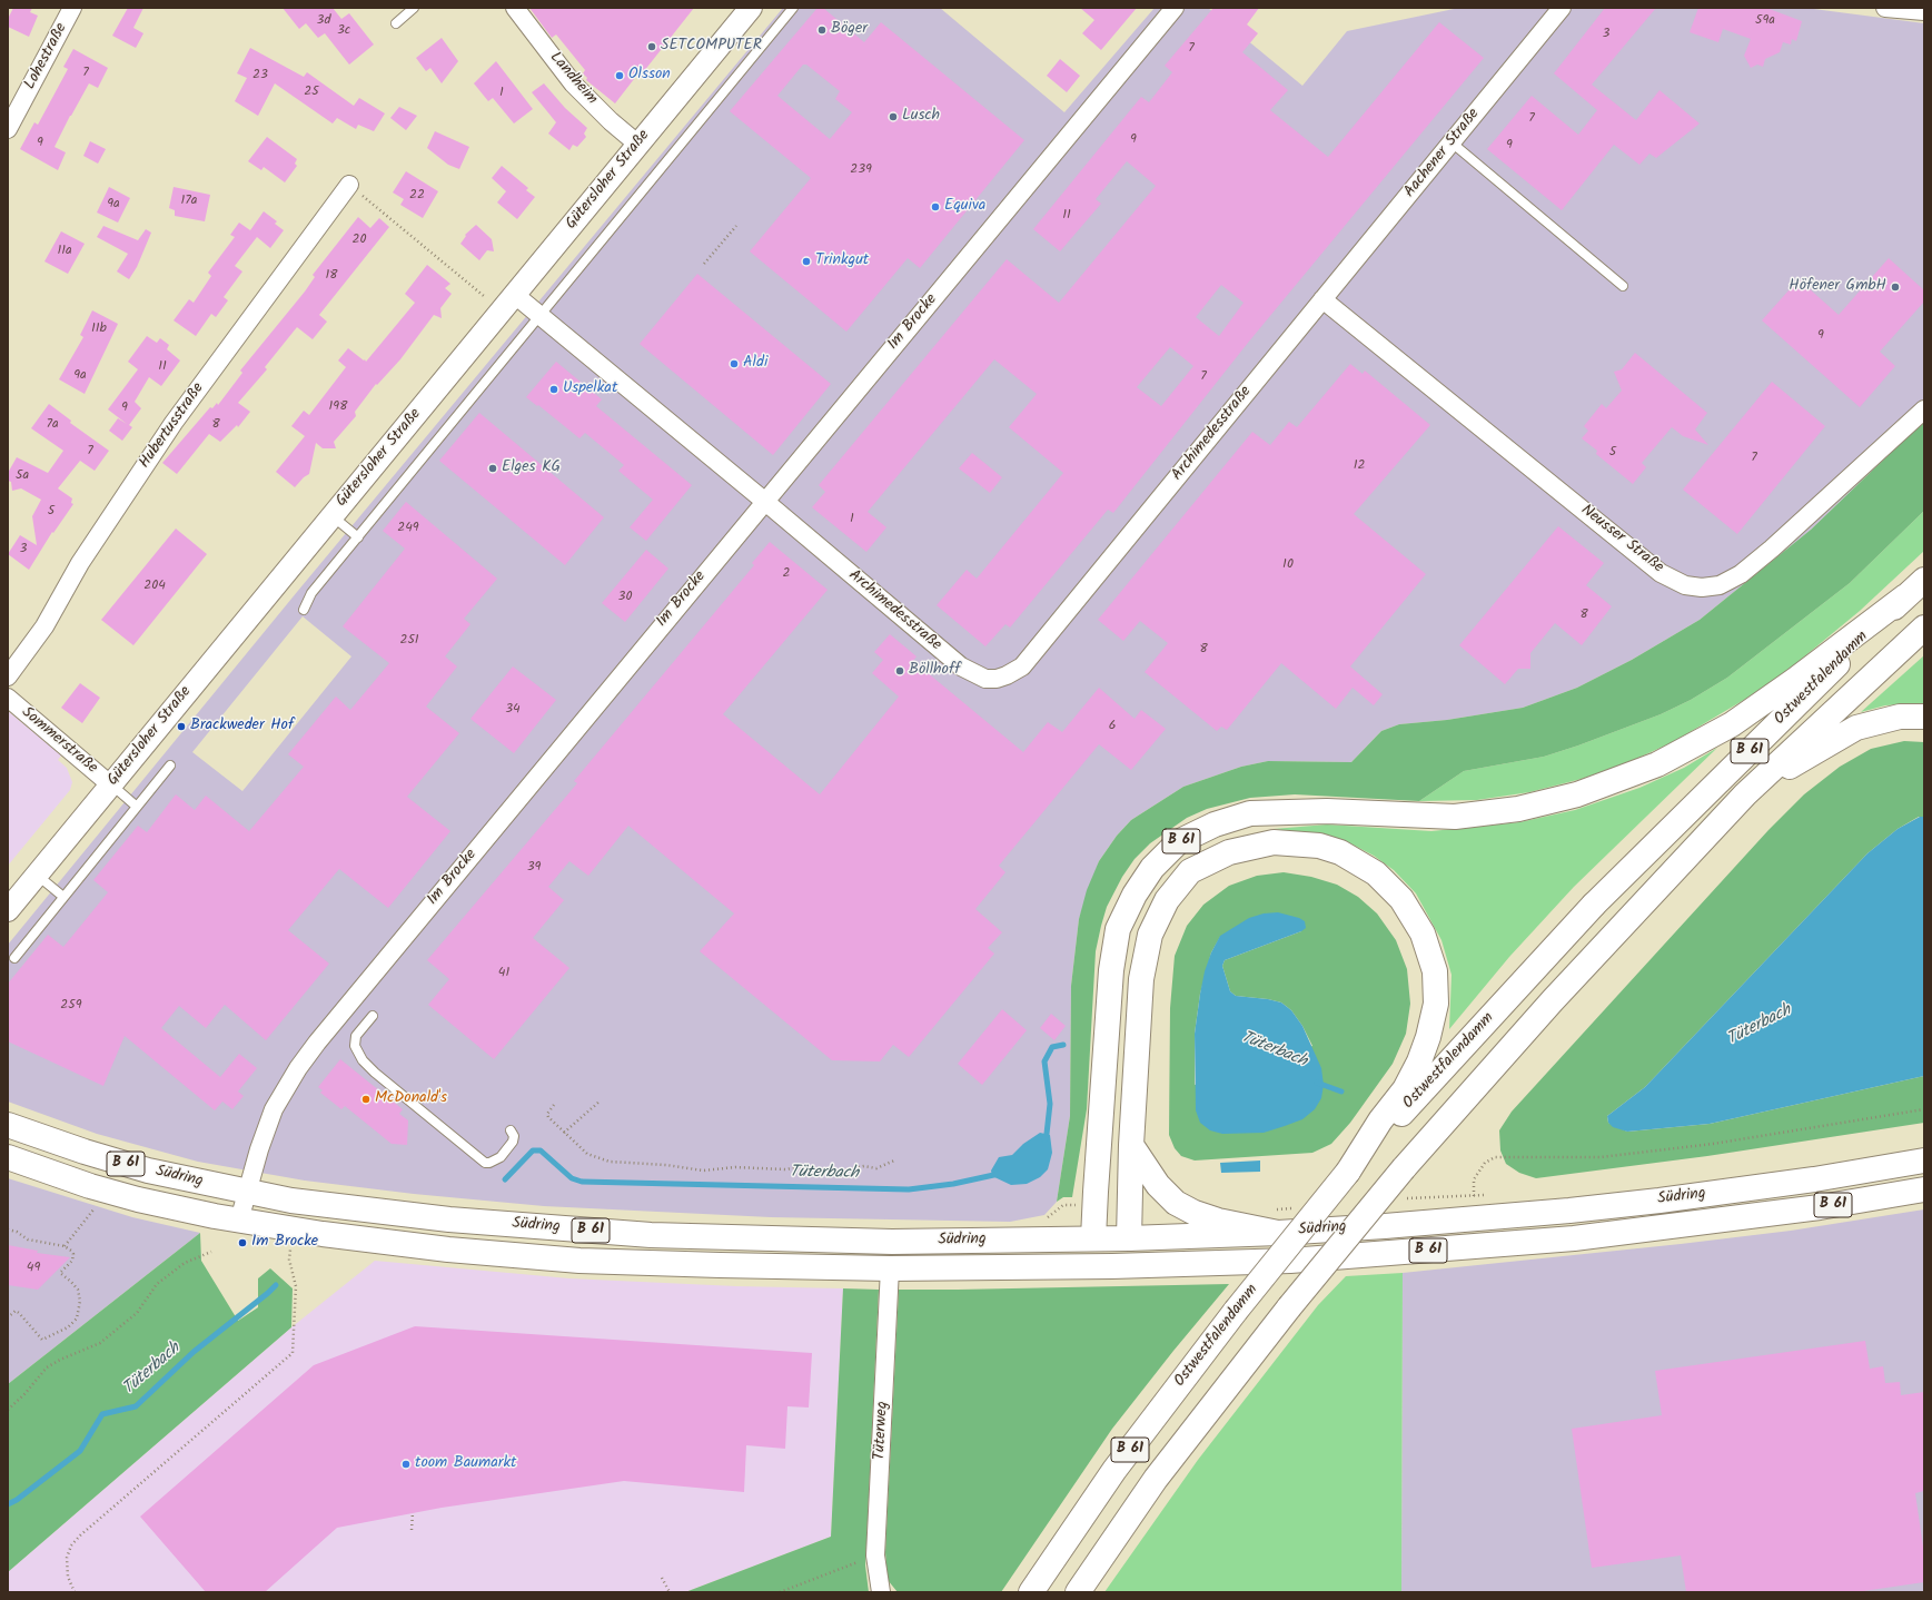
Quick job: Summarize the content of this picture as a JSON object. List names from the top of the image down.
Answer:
{
  "streets": {
    "main road": ["Ostwestfalendamm", "B 61", "Südring"],
    "street": [
      "Lohestraße",
      "Landheim",
      "Aachener Straße",
      "Gütersloher Straße",
      "Im Brocke",
      "Hubertusstraße",
      "Archimedesstraße",
      "Neusser Straße",
      "Sommerstraße",
      "Tüterweg"
    ]
  },
  "crossings": [
    ["Landheim", "Gütersloher Straße"],
    ["Aachener Straße", "Archimedesstraße"],
    ["Aachener Straße", "Neusser Straße"],
    ["Gütersloher Straße", "Archimedesstraße"],
    ["Gütersloher Straße", "Sommerstraße"],
    ["Im Brocke", "Archimedesstraße"],
    ["Im Brocke", "Südring"],
    ["Archimedesstraße", "Neusser Straße"],
    ["Ostwestfalendamm", "B 61"],
    ["B 61", "Südring"],
    ["Südring", "Tüterweg"]
  ],
  "water": ["Tüterbach"],
  "places": [
    "Böger",
    "SETCOMPUTER",
    "Olsson",
    "Lusch",
    "Equiva",
    "Trinkgut",
    "Höfener GmbH",
    "Aldi",
    "Uspelkat",
    "Elges KG",
    "Böllhoff",
    "Brackweder Hof",
    "McDonald's",
    "Im Brocke",
    "toom Baumarkt"
  ],
  "house_numbers": [
    "3d",
    "59a",
    "3c",
    "3",
    "7",
    "7",
    "23",
    "25",
    "1",
    "7",
    "9",
    "9",
    "9",
    "239",
    "22",
    "17a",
    "9a",
    "11",
    "20",
    "11a",
    "18",
    "11b",
    "9",
    "11",
    "9a",
    "7",
    "198",
    "9",
    "7a",
    "8",
    "7",
    "5",
    "7",
    "12",
    "5a",
    "5",
    "1",
    "249",
    "3",
    "10",
    "2",
    "204",
    "30",
    "8",
    "251",
    "8",
    "34",
    "6",
    "39",
    "41",
    "259",
    "49"
  ]
}
